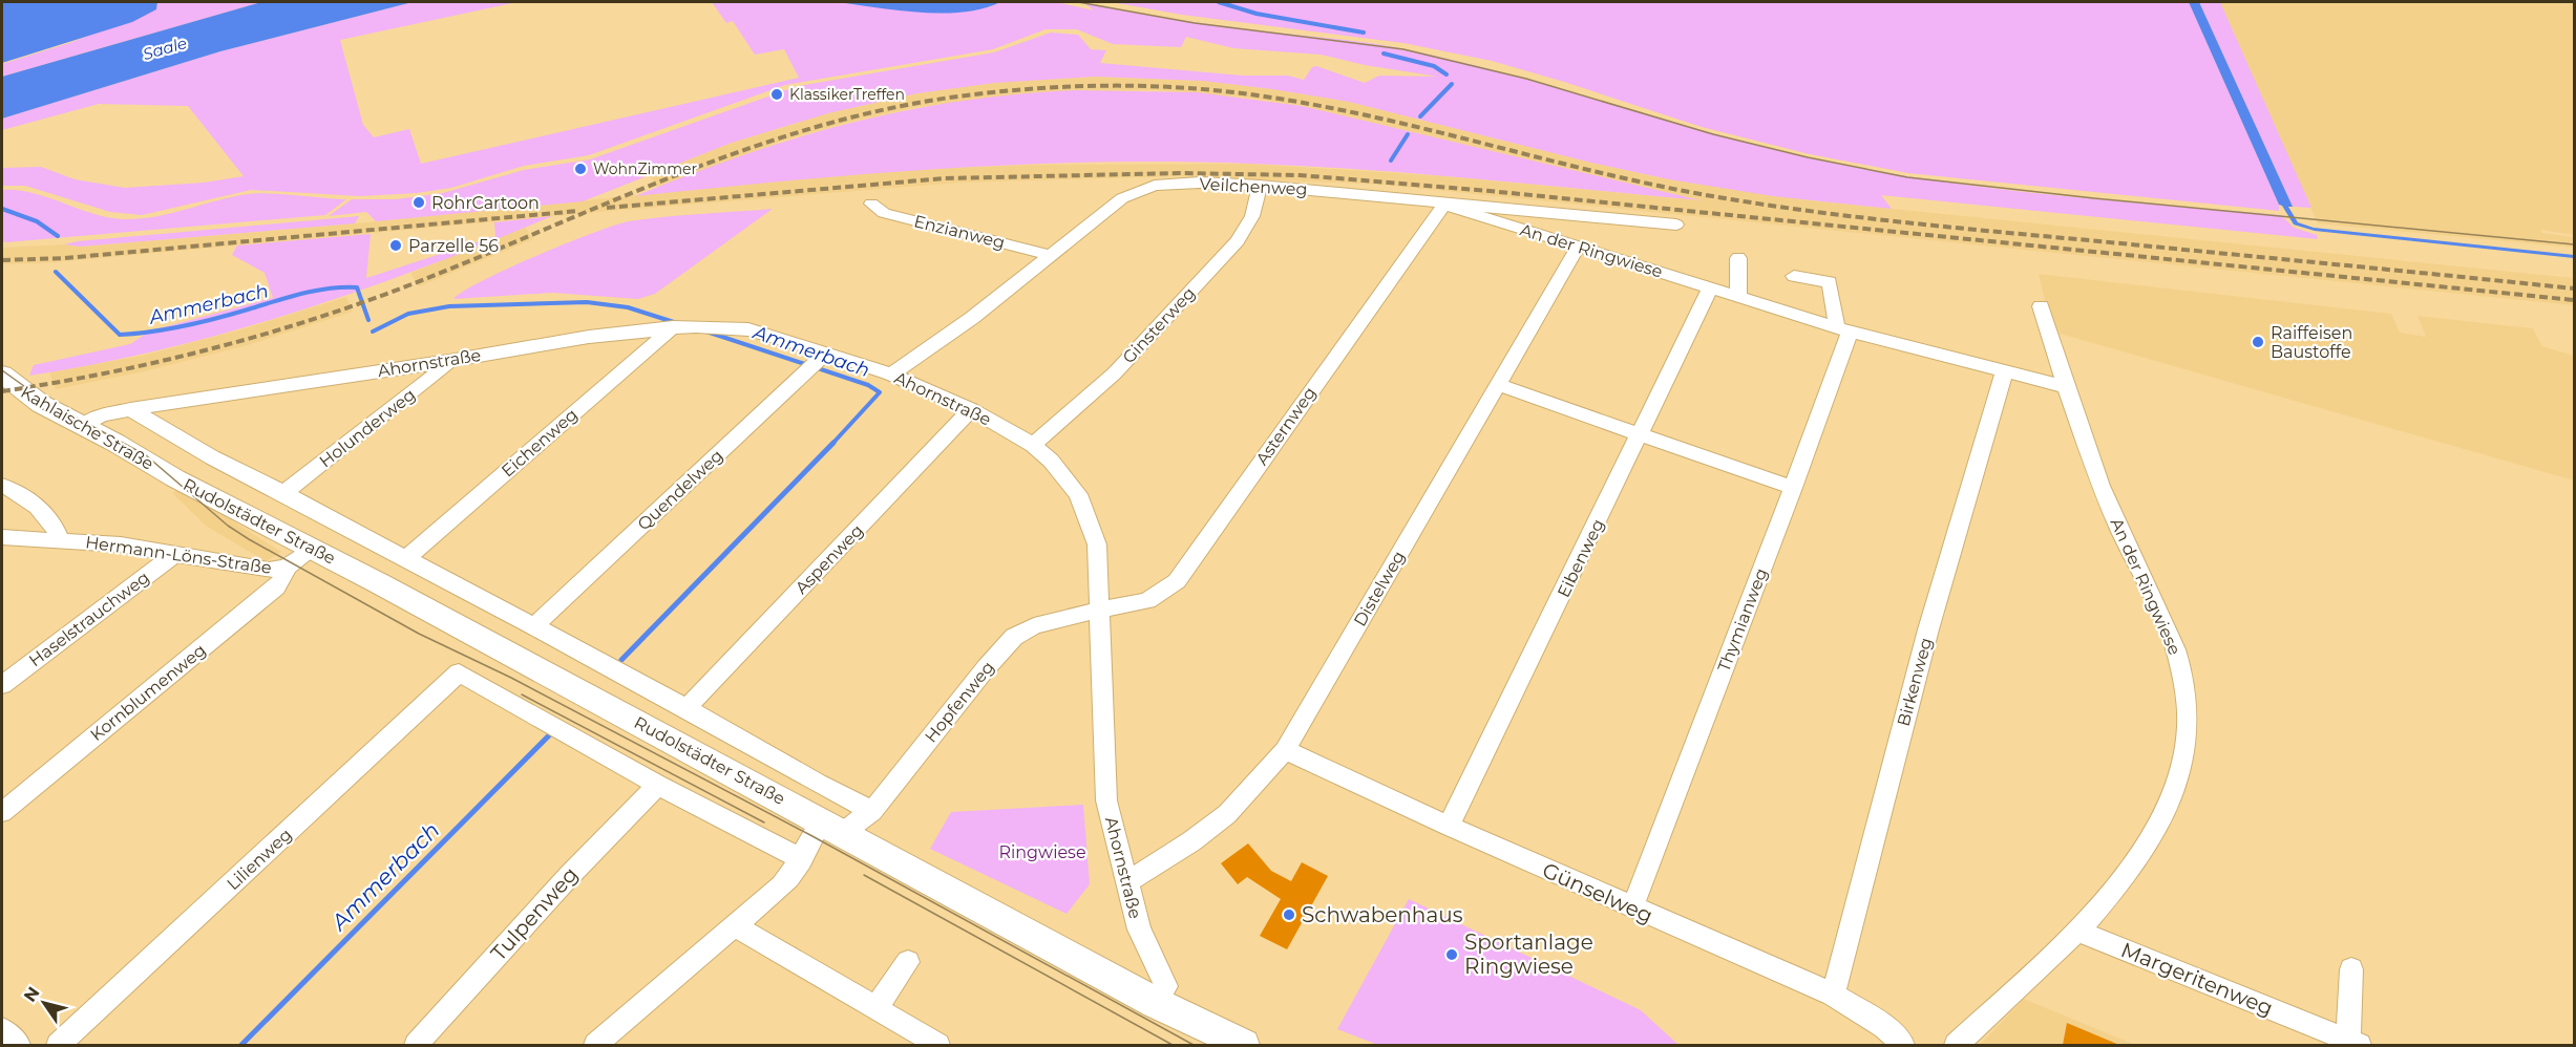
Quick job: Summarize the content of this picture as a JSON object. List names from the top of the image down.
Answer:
{
  "streets": {
    "main road": ["Kahlaische Straße", "Rudolstädter Straße"],
    "street": [
      "Veilchenweg",
      "Enzianweg",
      "An der Ringwiese",
      "Ginsterweg",
      "Ahornstraße",
      "Asternweg",
      "Holunderweg",
      "Eichenweg",
      "Quendelweg",
      "Hermann-Löns-Straße",
      "Eibenweg",
      "Aspenweg",
      "Distelweg",
      "Haselstrauchweg",
      "Thymianweg",
      "Birkenweg",
      "Kornblumenweg",
      "Hopfenweg",
      "Lilienweg",
      "Günselweg",
      "Tulpenweg",
      "Margeritenweg"
    ]
  },
  "crossings": [
    ["Veilchenweg", "Enzianweg"],
    ["Veilchenweg", "An der Ringwiese"],
    ["Veilchenweg", "Ginsterweg"],
    ["Veilchenweg", "Ahornstraße"],
    ["Veilchenweg", "Asternweg"],
    ["An der Ringwiese", "Asternweg"],
    ["An der Ringwiese", "Eibenweg"],
    ["An der Ringwiese", "Distelweg"],
    ["An der Ringwiese", "Thymianweg"],
    ["An der Ringwiese", "Birkenweg"],
    ["An der Ringwiese", "Margeritenweg"],
    ["Ginsterweg", "Ahornstraße"],
    ["Ahornstraße", "Asternweg"],
    ["Ahornstraße", "Kahlaische Straße"],
    ["Ahornstraße", "Holunderweg"],
    ["Ahornstraße", "Eichenweg"],
    ["Ahornstraße", "Quendelweg"],
    ["Ahornstraße", "Rudolstädter Straße"],
    ["Ahornstraße", "Aspenweg"],
    ["Ahornstraße", "Distelweg"],
    ["Ahornstraße", "Hopfenweg"],
    ["Asternweg", "Hopfenweg"],
    ["Kahlaische Straße", "Rudolstädter Straße"],
    ["Holunderweg", "Rudolstädter Straße"],
    ["Eichenweg", "Rudolstädter Straße"],
    ["Quendelweg", "Rudolstädter Straße"],
    ["Rudolstädter Straße", "Hermann-Löns-Straße"],
    ["Rudolstädter Straße", "Aspenweg"],
    ["Rudolstädter Straße", "Hopfenweg"],
    ["Hermann-Löns-Straße", "Haselstrauchweg"],
    ["Hermann-Löns-Straße", "Kornblumenweg"],
    ["Eibenweg", "Günselweg"],
    ["Distelweg", "Günselweg"],
    ["Thymianweg", "Günselweg"],
    ["Birkenweg", "Günselweg"],
    ["Lilienweg", "Tulpenweg"]
  ],
  "water": ["Saale", "Ammerbach"],
  "parks": ["Ringwiese"],
  "places": [
    "KlassikerTreffen",
    "WohnZimmer",
    "RohrCartoon",
    "Parzelle 56",
    "Raiffeisen Baustoffe",
    "Schwabenhaus",
    "Sportanlage Ringwiese"
  ],
  "north": "top left"
}
